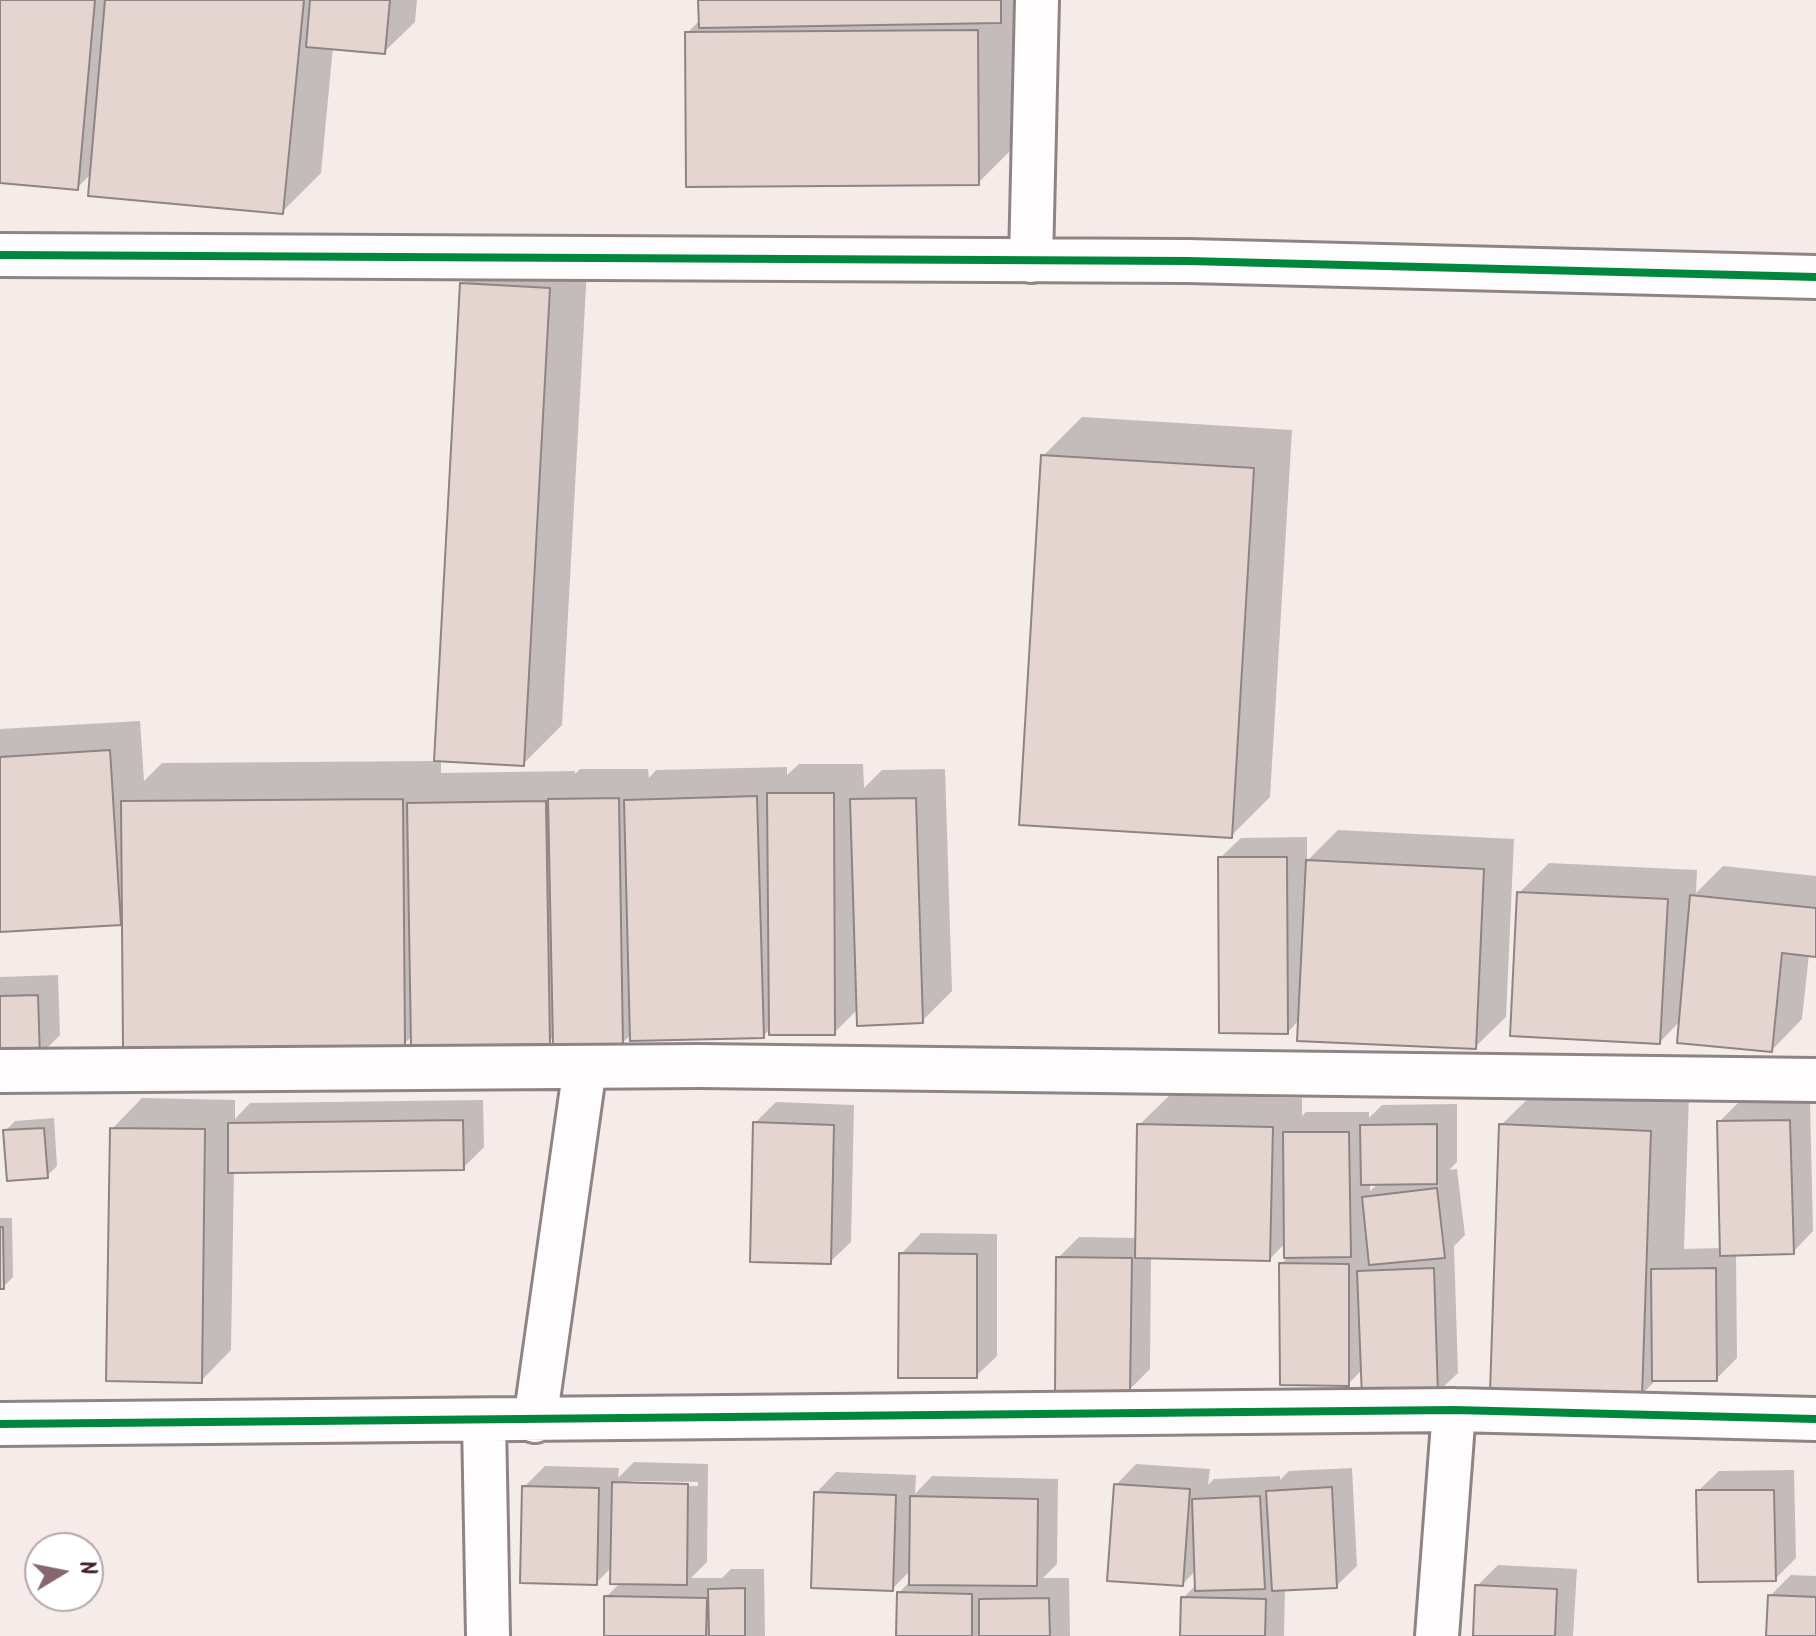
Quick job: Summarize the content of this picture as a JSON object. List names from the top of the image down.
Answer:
{
  "north": "right"
}
